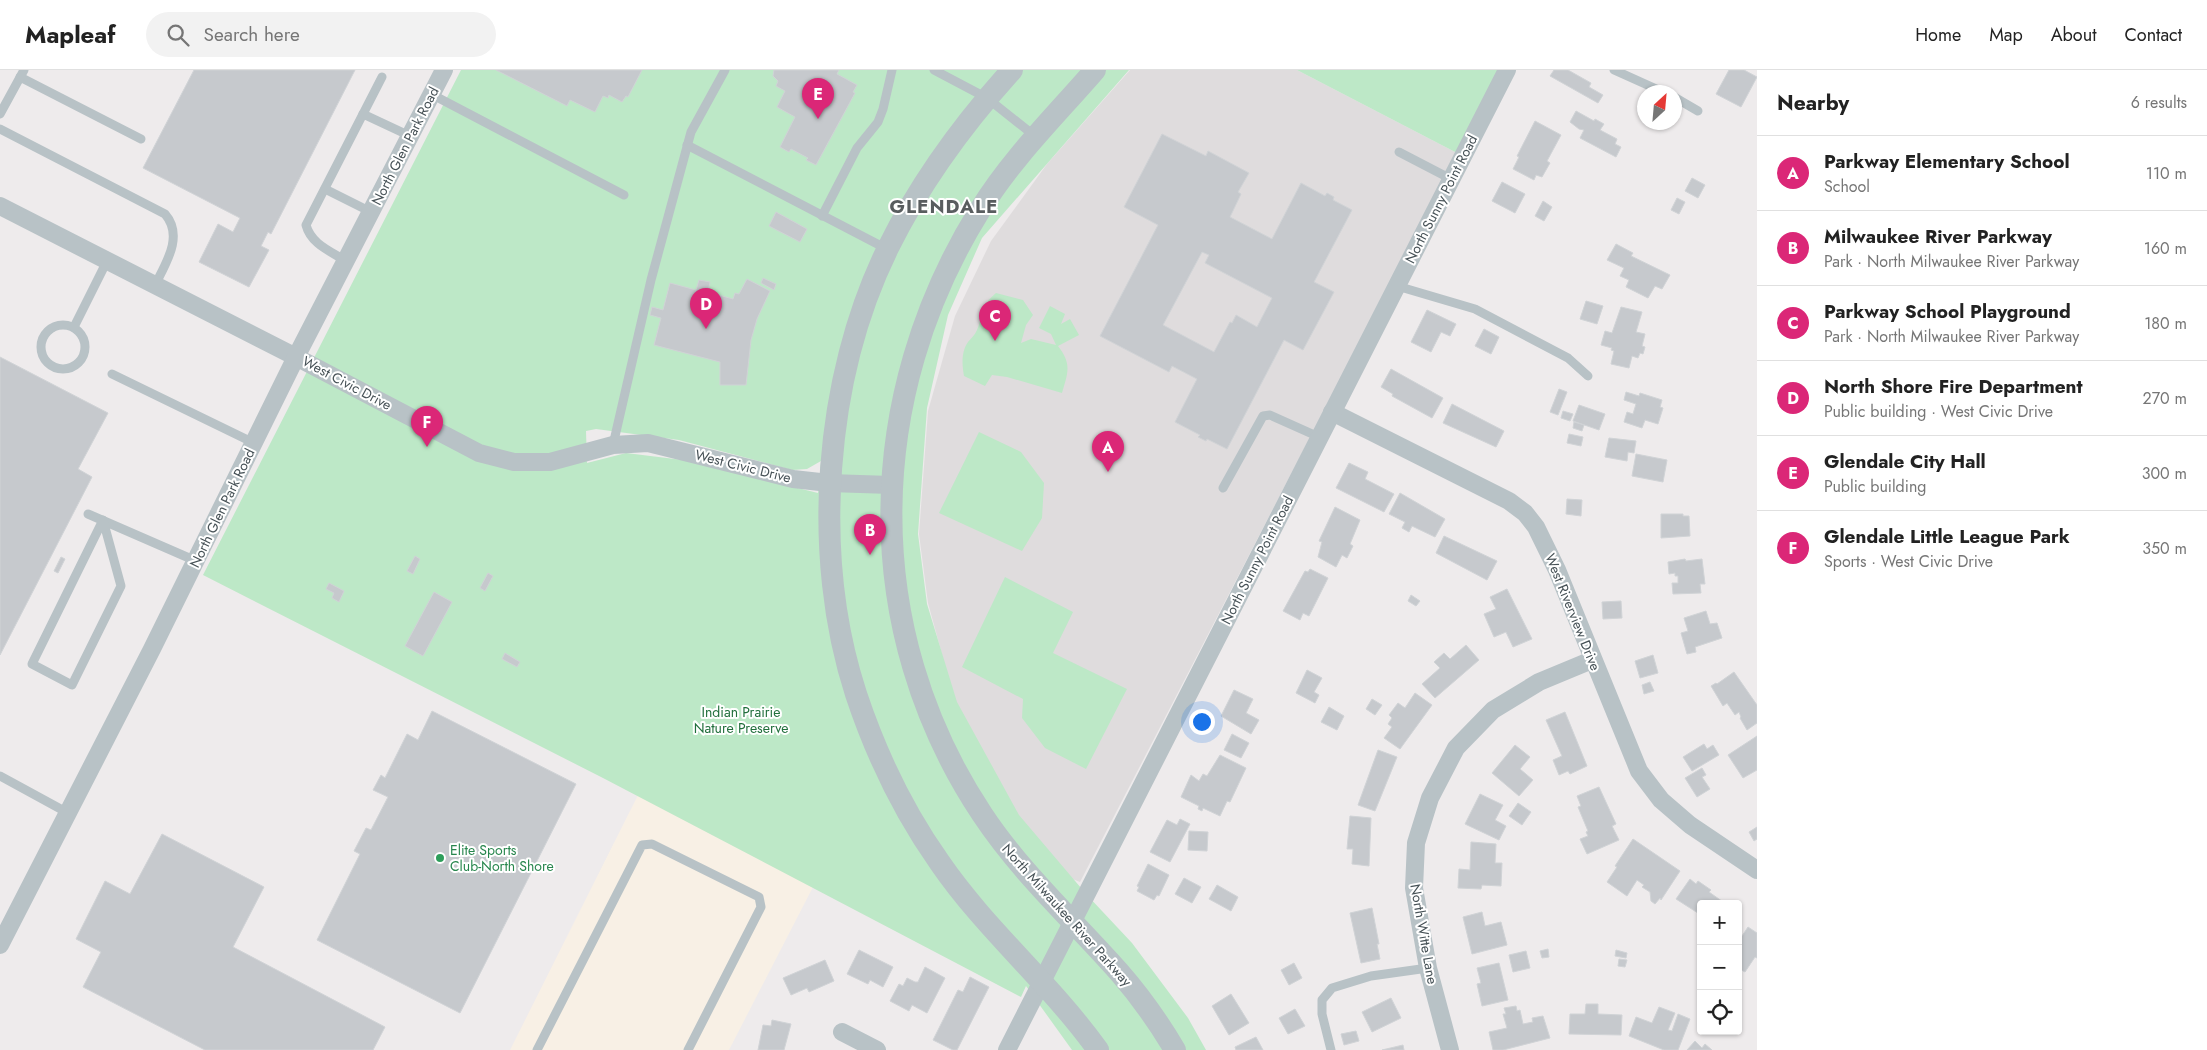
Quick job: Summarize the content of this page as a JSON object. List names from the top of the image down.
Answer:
{
  "streets": {
    "street": [
      "North Glen Park Road",
      "North Sunny Point Road",
      "West Civic Drive",
      "West Riverview Drive",
      "North Milwaukee River Parkway",
      "North Witte Lane"
    ]
  },
  "crossings": [
    ["North Glen Park Road", "West Civic Drive"],
    ["North Sunny Point Road", "West Riverview Drive"],
    ["North Sunny Point Road", "North Milwaukee River Parkway"],
    ["West Civic Drive", "North Milwaukee River Parkway"],
    ["West Riverview Drive", "North Witte Lane"]
  ],
  "districts": ["GLENDALE"],
  "parks": ["Indian Prairie Nature Preserve"],
  "places": ["Elite Sports Club-North Shore"],
  "north": "top right",
  "page": {
    "header": "Mapleaf",
    "search": "Search here",
    "nav": [
      "Home",
      "Map",
      "About",
      "Contact"
    ],
    "heading": ["Nearby", "6 results"],
    "pins": [
      "E",
      "D",
      "C",
      "F",
      "A",
      "B"
    ],
    "list": [
      {
        "mark": "A",
        "name": "Parkway Elementary School",
        "note": "School",
        "value": "110 m"
      },
      {
        "mark": "B",
        "name": "Milwaukee River Parkway",
        "note": "Park · North Milwaukee River Parkway",
        "value": "160 m"
      },
      {
        "mark": "C",
        "name": "Parkway School Playground",
        "note": "Park · North Milwaukee River Parkway",
        "value": "180 m"
      },
      {
        "mark": "D",
        "name": "North Shore Fire Department",
        "note": "Public building · West Civic Drive",
        "value": "270 m"
      },
      {
        "mark": "E",
        "name": "Glendale City Hall",
        "note": "Public building",
        "value": "300 m"
      },
      {
        "mark": "F",
        "name": "Glendale Little League Park",
        "note": "Sports · West Civic Drive",
        "value": "350 m"
      }
    ],
    "map_buttons": ["+", "−"]
  }
}
